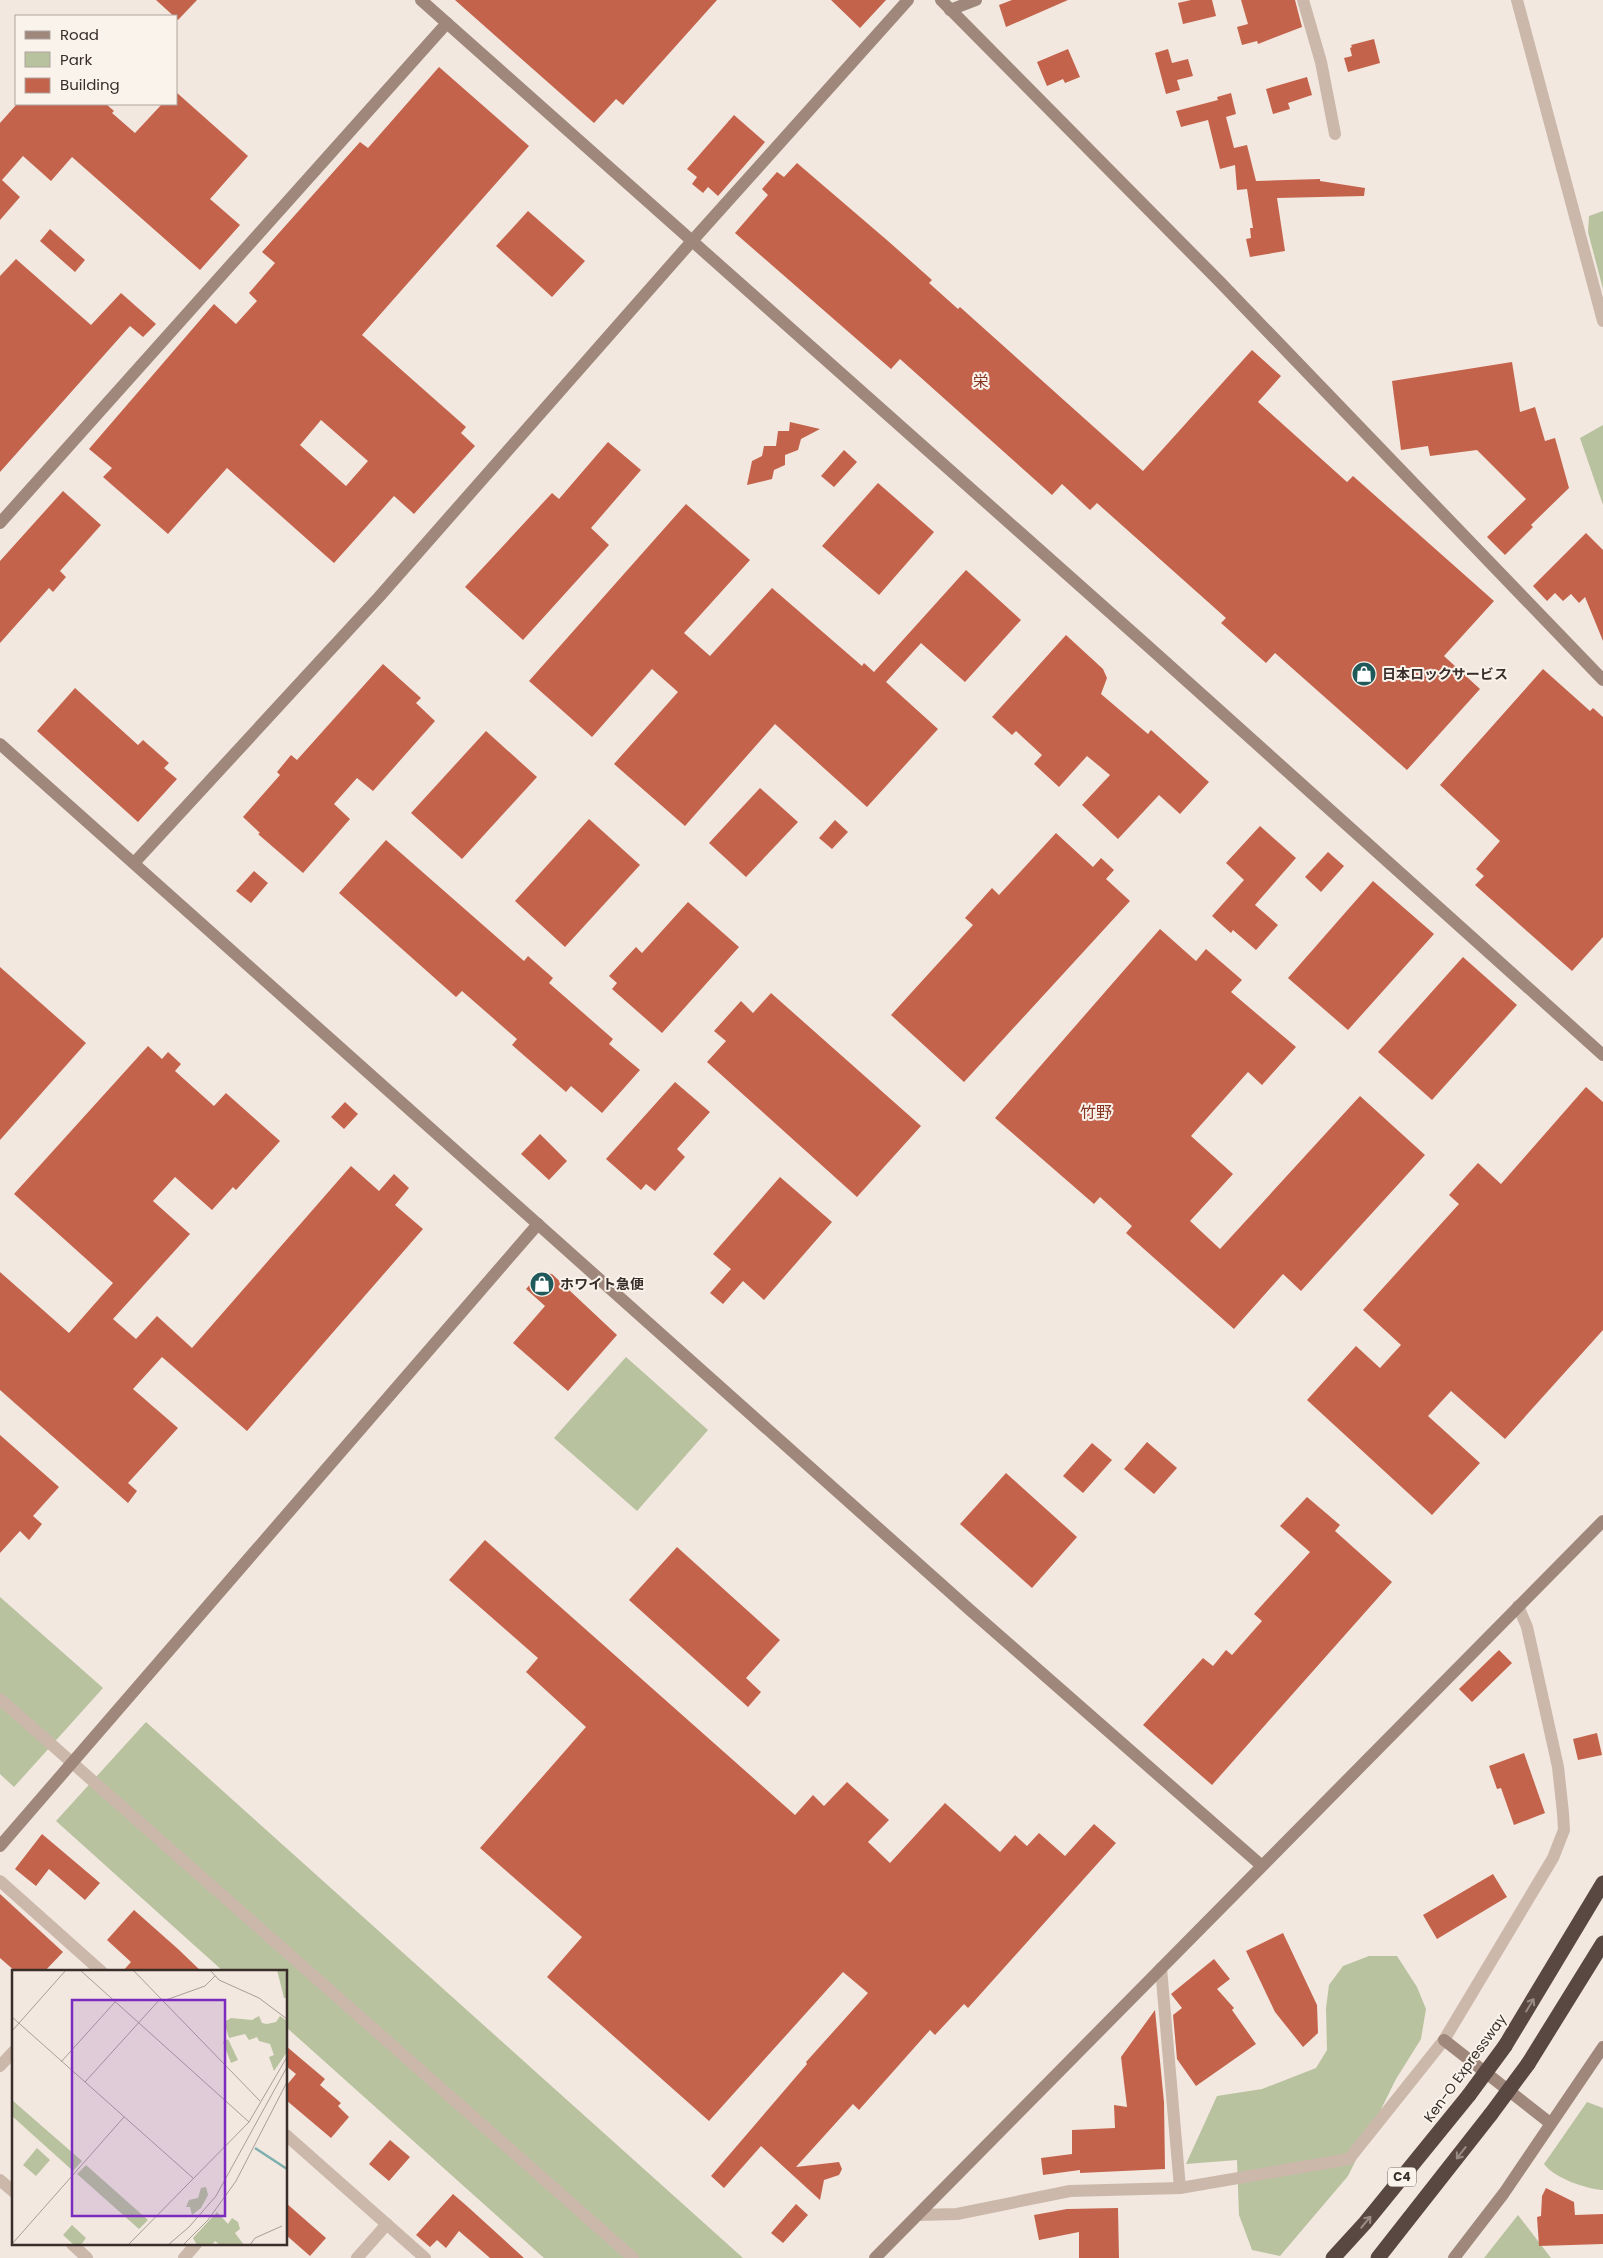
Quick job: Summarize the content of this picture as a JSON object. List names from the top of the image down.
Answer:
{
  "streets": {
    "highway": ["Ken-O Expressway", "C4"]
  },
  "districts": ["栄", "竹野"],
  "places": {
    "shop": ["日本ロックサービス", "ホワイト急便"]
  },
  "legend": ["Road", "Park", "Building"]
}
